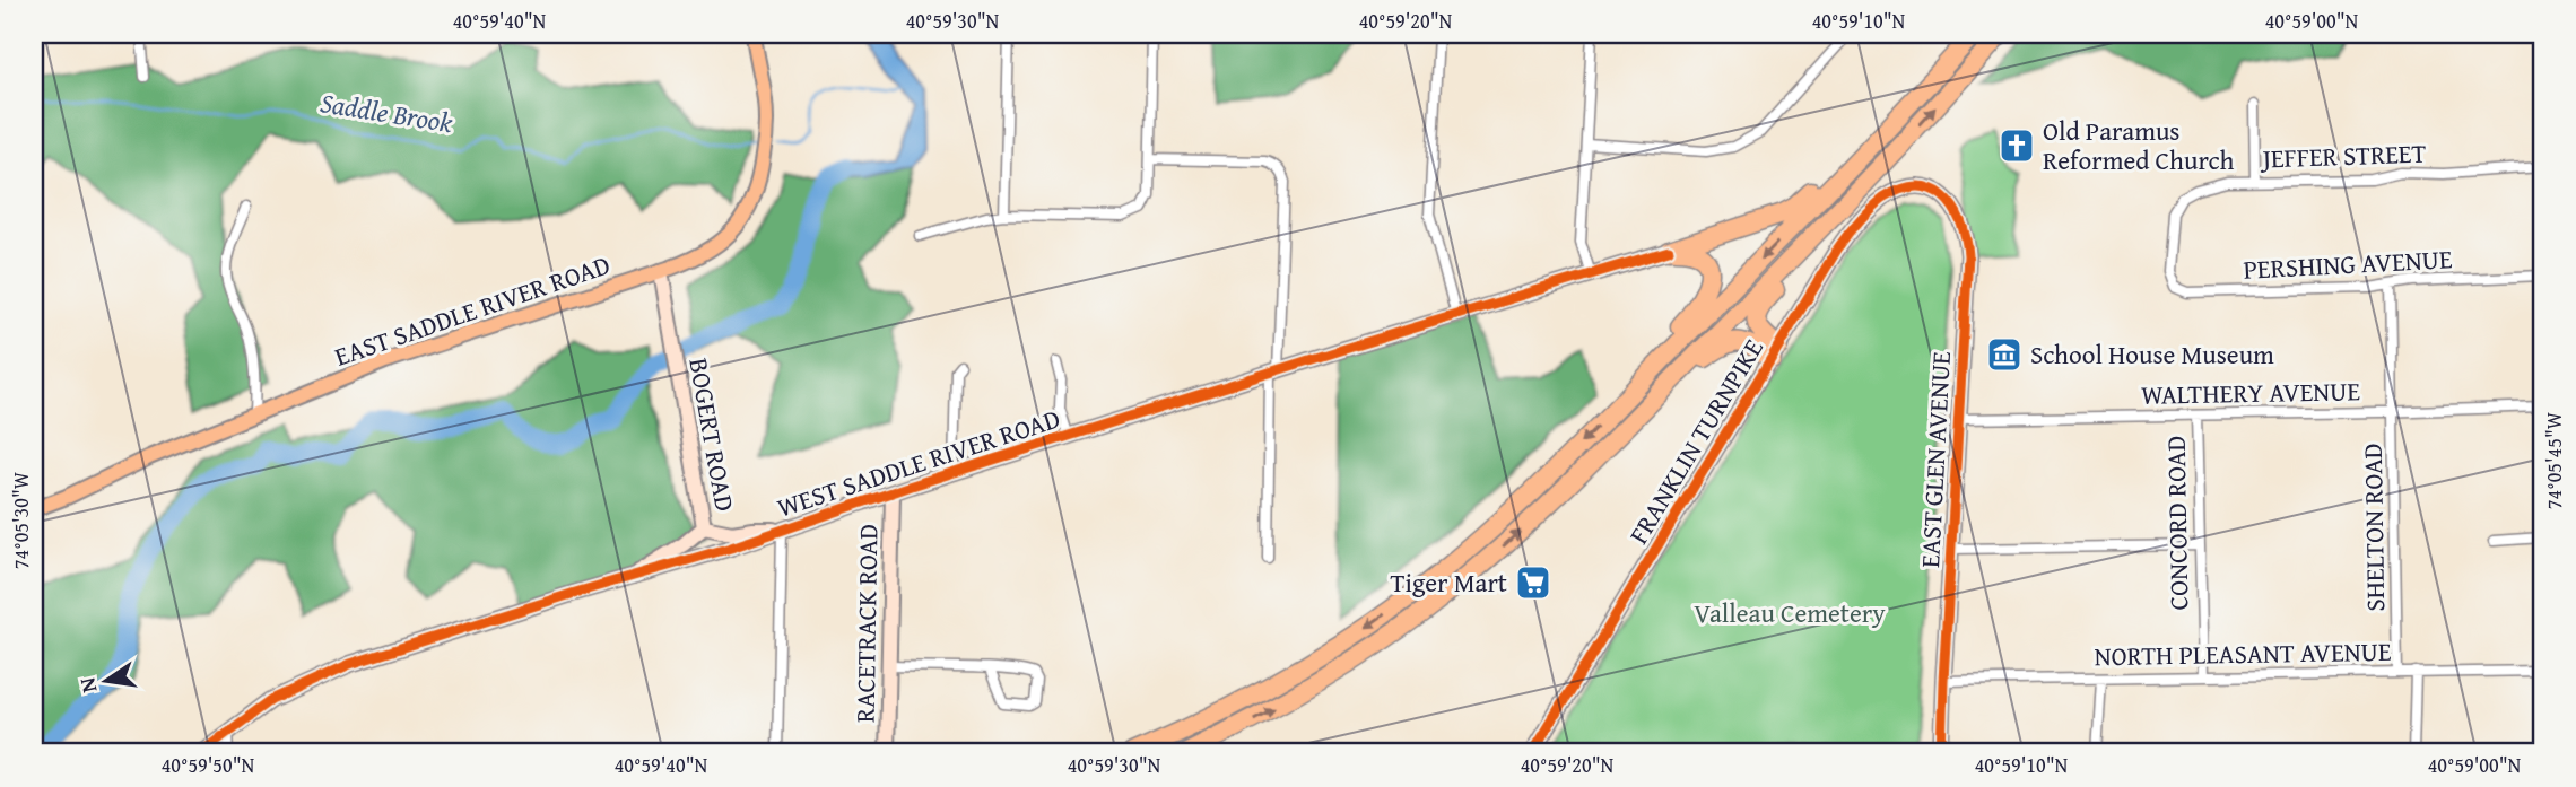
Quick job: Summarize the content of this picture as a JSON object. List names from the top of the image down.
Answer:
{
  "streets": {
    "main road": ["EAST SADDLE RIVER ROAD"],
    "street": [
      "JEFFER STREET",
      "PERSHING AVENUE",
      "WALTHERY AVENUE",
      "BOGERT ROAD",
      "FRANKLIN TURNPIKE",
      "EAST GLEN AVENUE",
      "WEST SADDLE RIVER ROAD",
      "CONCORD ROAD",
      "SHELTON ROAD",
      "RACETRACK ROAD",
      "NORTH PLEASANT AVENUE"
    ]
  },
  "crossings": [
    ["JEFFER STREET", "PERSHING AVENUE"],
    ["PERSHING AVENUE", "SHELTON ROAD"],
    ["EAST SADDLE RIVER ROAD", "BOGERT ROAD"],
    ["WALTHERY AVENUE", "EAST GLEN AVENUE"],
    ["WALTHERY AVENUE", "CONCORD ROAD"],
    ["WALTHERY AVENUE", "SHELTON ROAD"],
    ["BOGERT ROAD", "WEST SADDLE RIVER ROAD"],
    ["FRANKLIN TURNPIKE", "EAST GLEN AVENUE"],
    ["EAST GLEN AVENUE", "NORTH PLEASANT AVENUE"],
    ["WEST SADDLE RIVER ROAD", "RACETRACK ROAD"],
    ["CONCORD ROAD", "NORTH PLEASANT AVENUE"],
    ["SHELTON ROAD", "NORTH PLEASANT AVENUE"]
  ],
  "water": ["Saddle Brook"],
  "parks": ["Valleau Cemetery"],
  "places": {
    "church": ["Old Paramus Reformed Church"],
    "museum": ["School House Museum"],
    "supermarket": ["Tiger Mart"]
  },
  "north": "left",
  "coordinates": [
    "40°59'40\"N",
    "40°59'30\"N",
    "40°59'20\"N",
    "40°59'10\"N",
    "40°59'00\"N",
    "74°05'45\"W",
    "74°05'30\"W",
    "40°59'50\"N"
  ]
}
